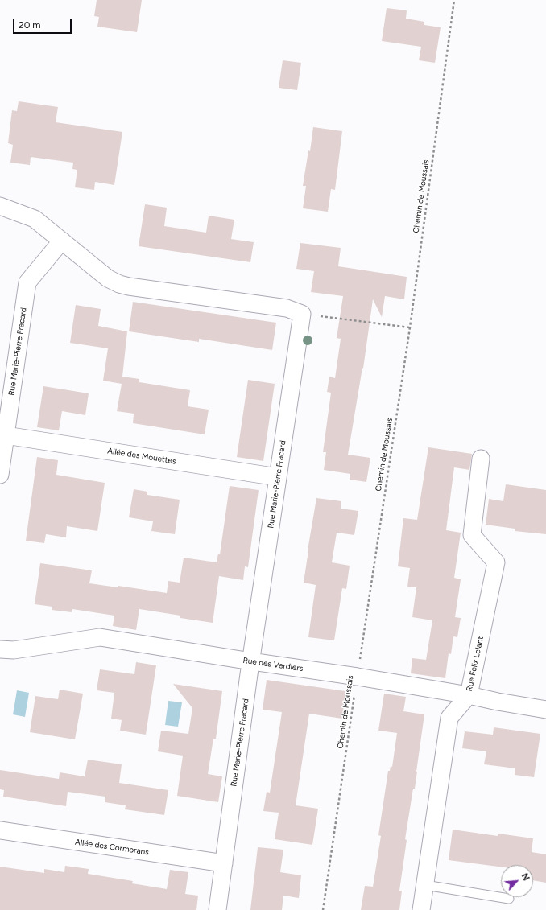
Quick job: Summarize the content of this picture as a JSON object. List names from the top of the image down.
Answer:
{
  "streets": {
    "street": [
      "Rue Marie-Pierre Fracard",
      "Allée des Mouettes",
      "Rue Felix Lelant",
      "Rue des Verdiers",
      "Allée des Cormorans"
    ],
    "path": ["Chemin de Moussais"]
  },
  "crossings": [
    ["Chemin de Moussais", "Rue des Verdiers"],
    ["Rue Marie-Pierre Fracard", "Allée des Mouettes"],
    ["Rue Marie-Pierre Fracard", "Rue des Verdiers"],
    ["Rue Marie-Pierre Fracard", "Allée des Cormorans"],
    ["Rue Felix Lelant", "Rue des Verdiers"]
  ],
  "scale_bar": "20 m",
  "north": "top right"
}
